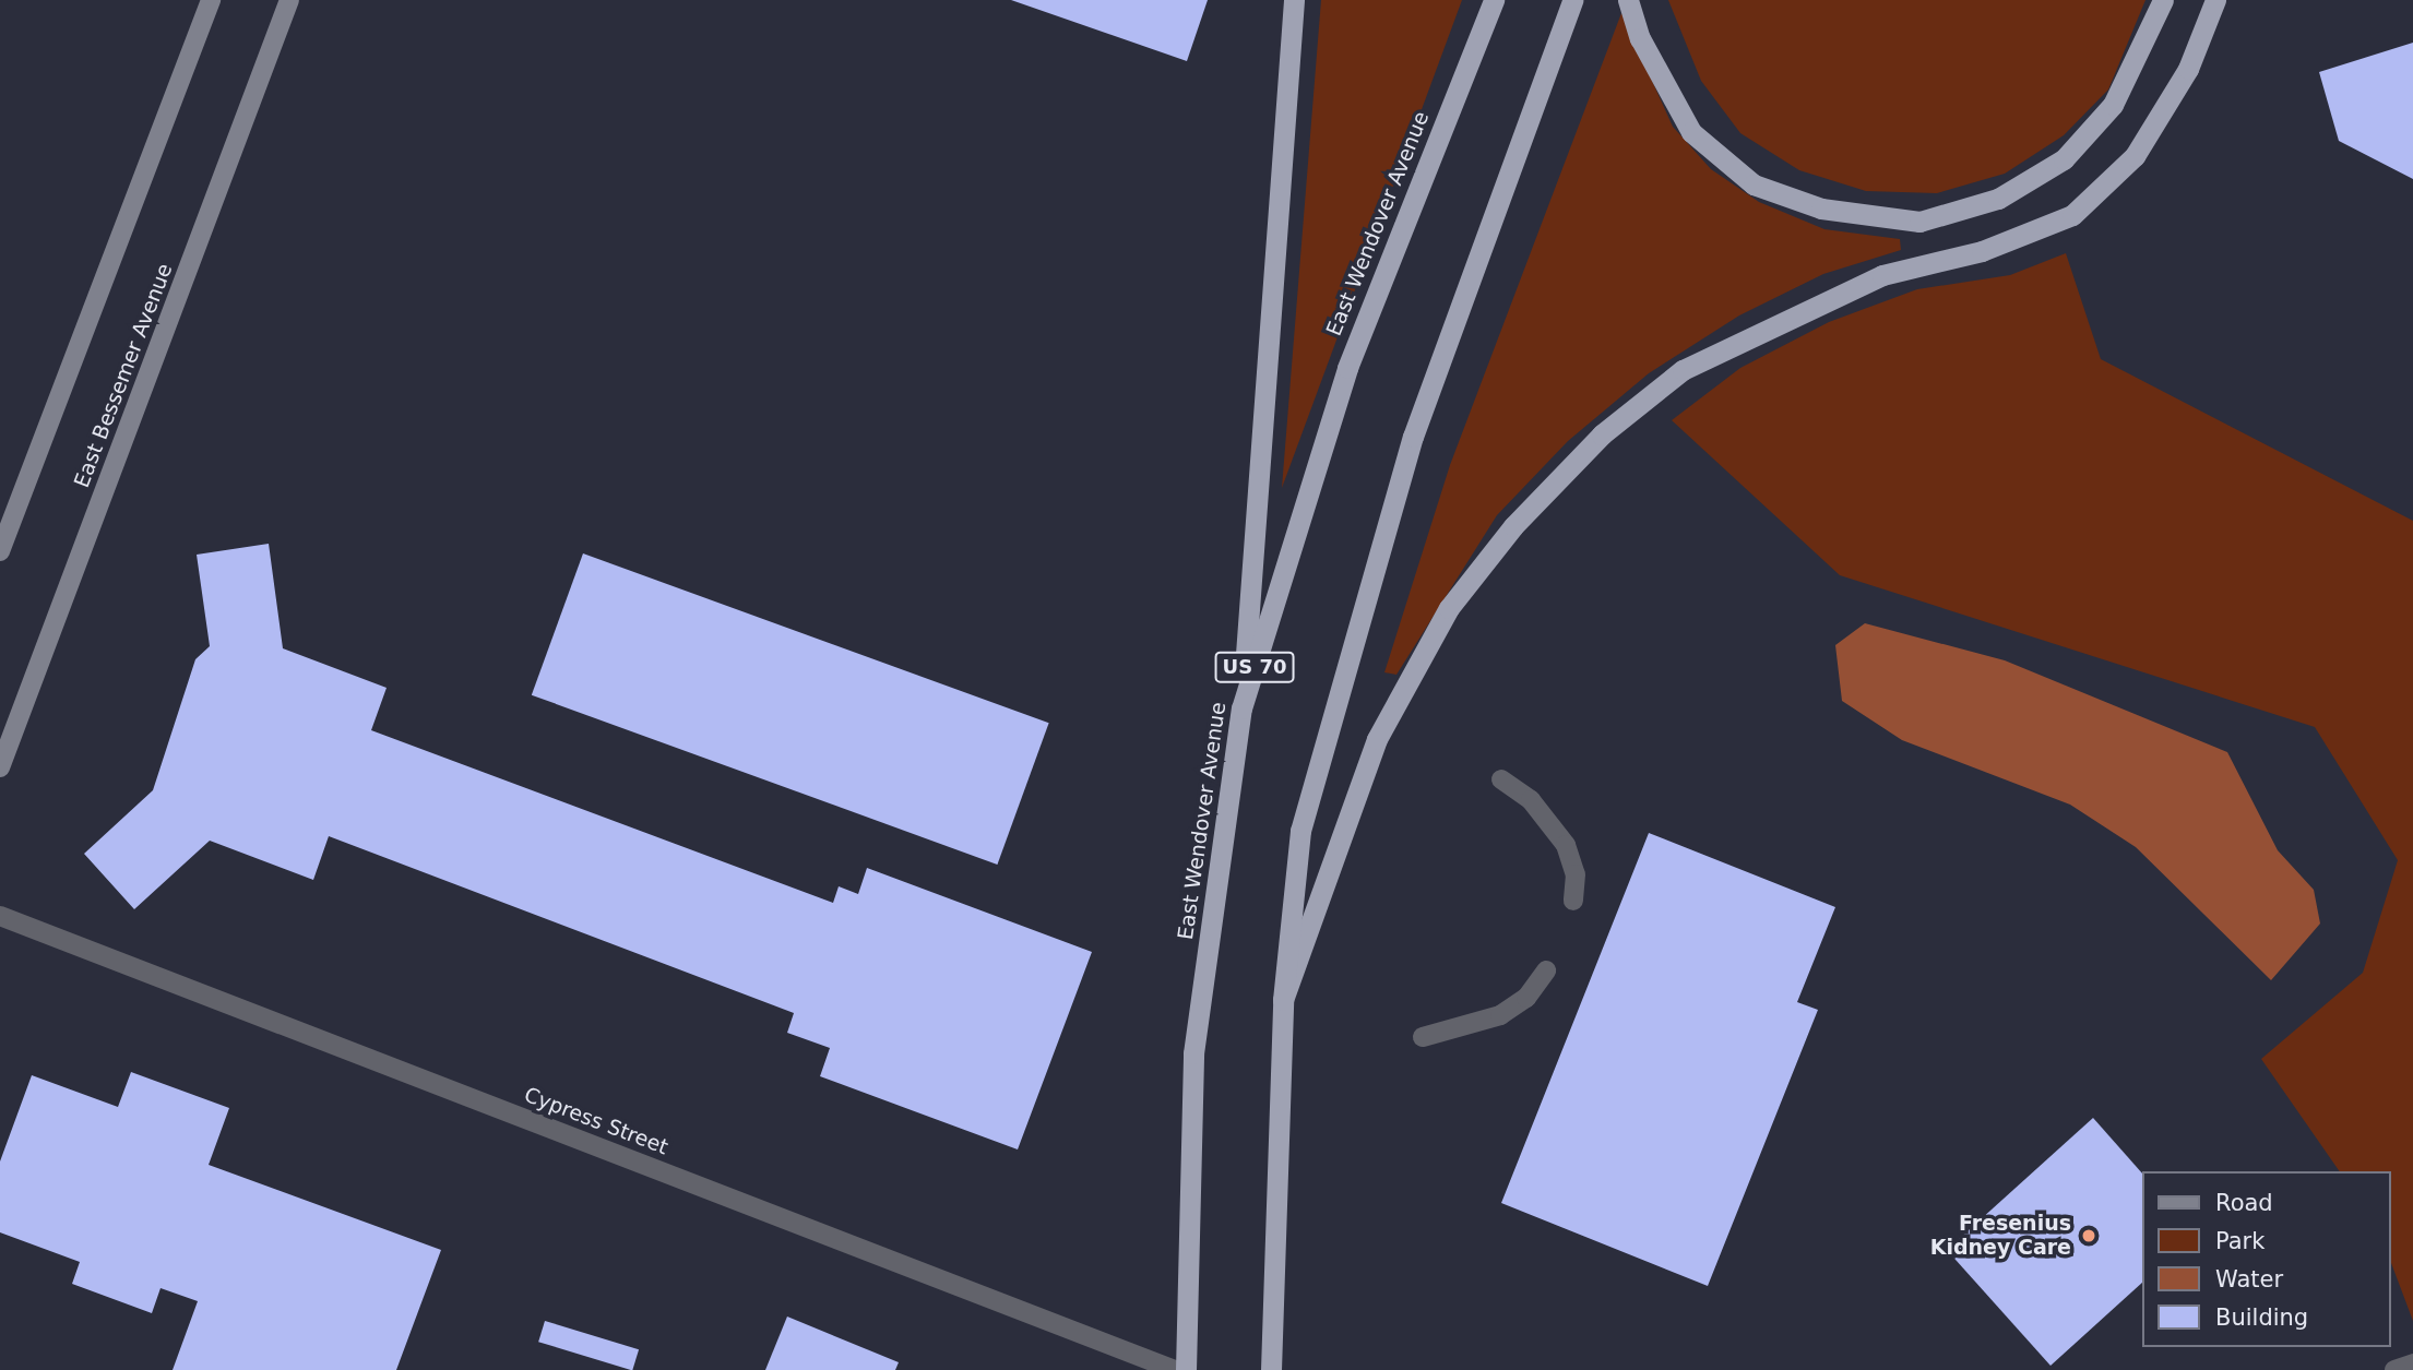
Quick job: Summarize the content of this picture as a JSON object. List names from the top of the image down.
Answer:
{
  "streets": {
    "highway": ["East Wendover Avenue", "US 70"],
    "main road": ["East Bessemer Avenue"],
    "street": ["Cypress Street"]
  },
  "places": ["Fresenius Kidney Care"],
  "legend": [
    "Road",
    "Park",
    "Water",
    "Building"
  ]
}
